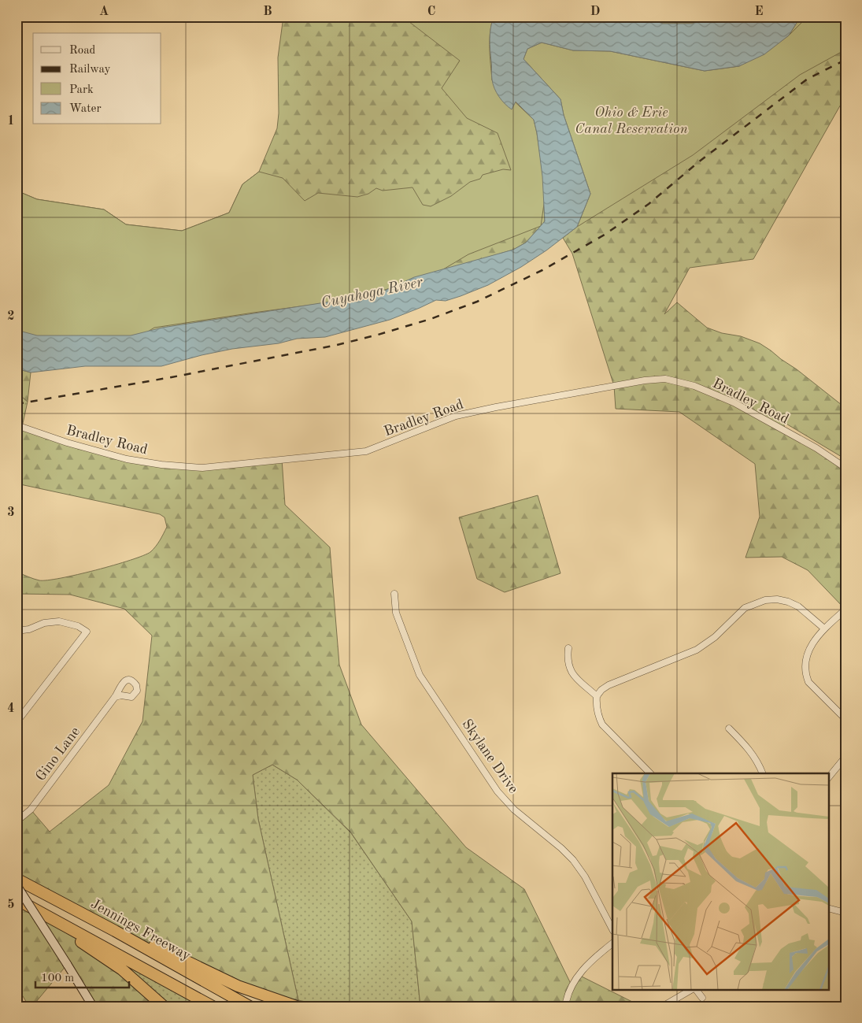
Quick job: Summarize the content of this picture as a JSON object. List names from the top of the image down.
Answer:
{
  "streets": {
    "highway": ["Jennings Freeway"],
    "street": ["Bradley Road", "Gino Lane", "Skylane Drive"]
  },
  "water": ["Cuyahoga River"],
  "parks": ["Ohio & Erie Canal Reservation"],
  "legend": [
    "Road",
    "Railway",
    "Park",
    "Water"
  ],
  "scale_bar": "100 m",
  "grid": {
    "columns": [
      "A",
      "B",
      "C",
      "D",
      "E"
    ],
    "rows": [
      "1",
      "2",
      "3",
      "4",
      "5"
    ]
  }
}
